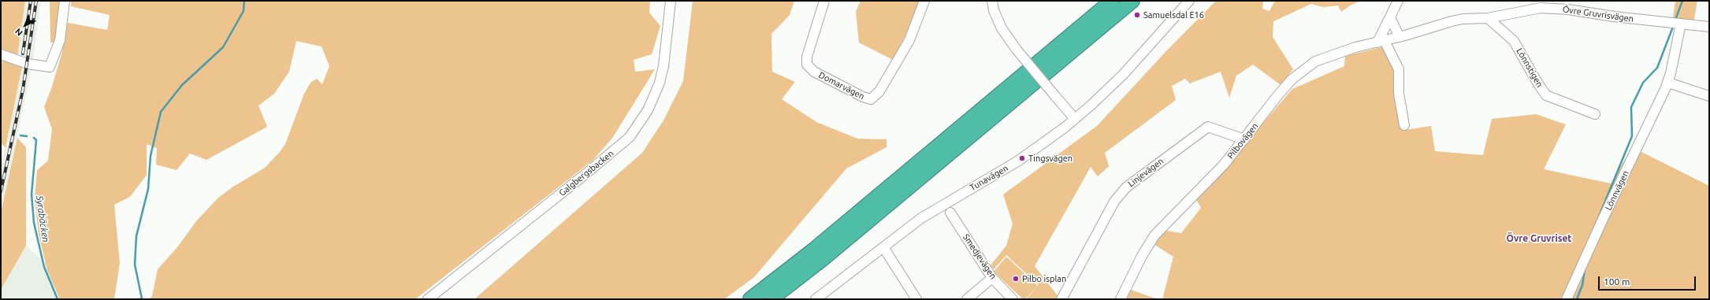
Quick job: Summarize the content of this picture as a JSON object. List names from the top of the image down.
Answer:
{
  "streets": {
    "street": [
      "Övre Gruvrisvägen",
      "Lönnstigen",
      "Domarvägen",
      "Pilbovägen",
      "Linjevägen",
      "Galgbergsbacken",
      "Tunavägen",
      "Lönnvägen",
      "Smedjevägen"
    ]
  },
  "crossings": [
    ["Övre Gruvrisvägen", "Lönnstigen"],
    ["Övre Gruvrisvägen", "Pilbovägen"],
    ["Övre Gruvrisvägen", "Lönnvägen"],
    ["Pilbovägen", "Linjevägen"]
  ],
  "districts": ["Övre Gruvriset"],
  "water": ["Syrabäcken"],
  "places": ["Samuelsdal E16", "Tingsvägen", "Pilbo isplan"],
  "scale_bar": "100 m",
  "north": "bottom left"
}
